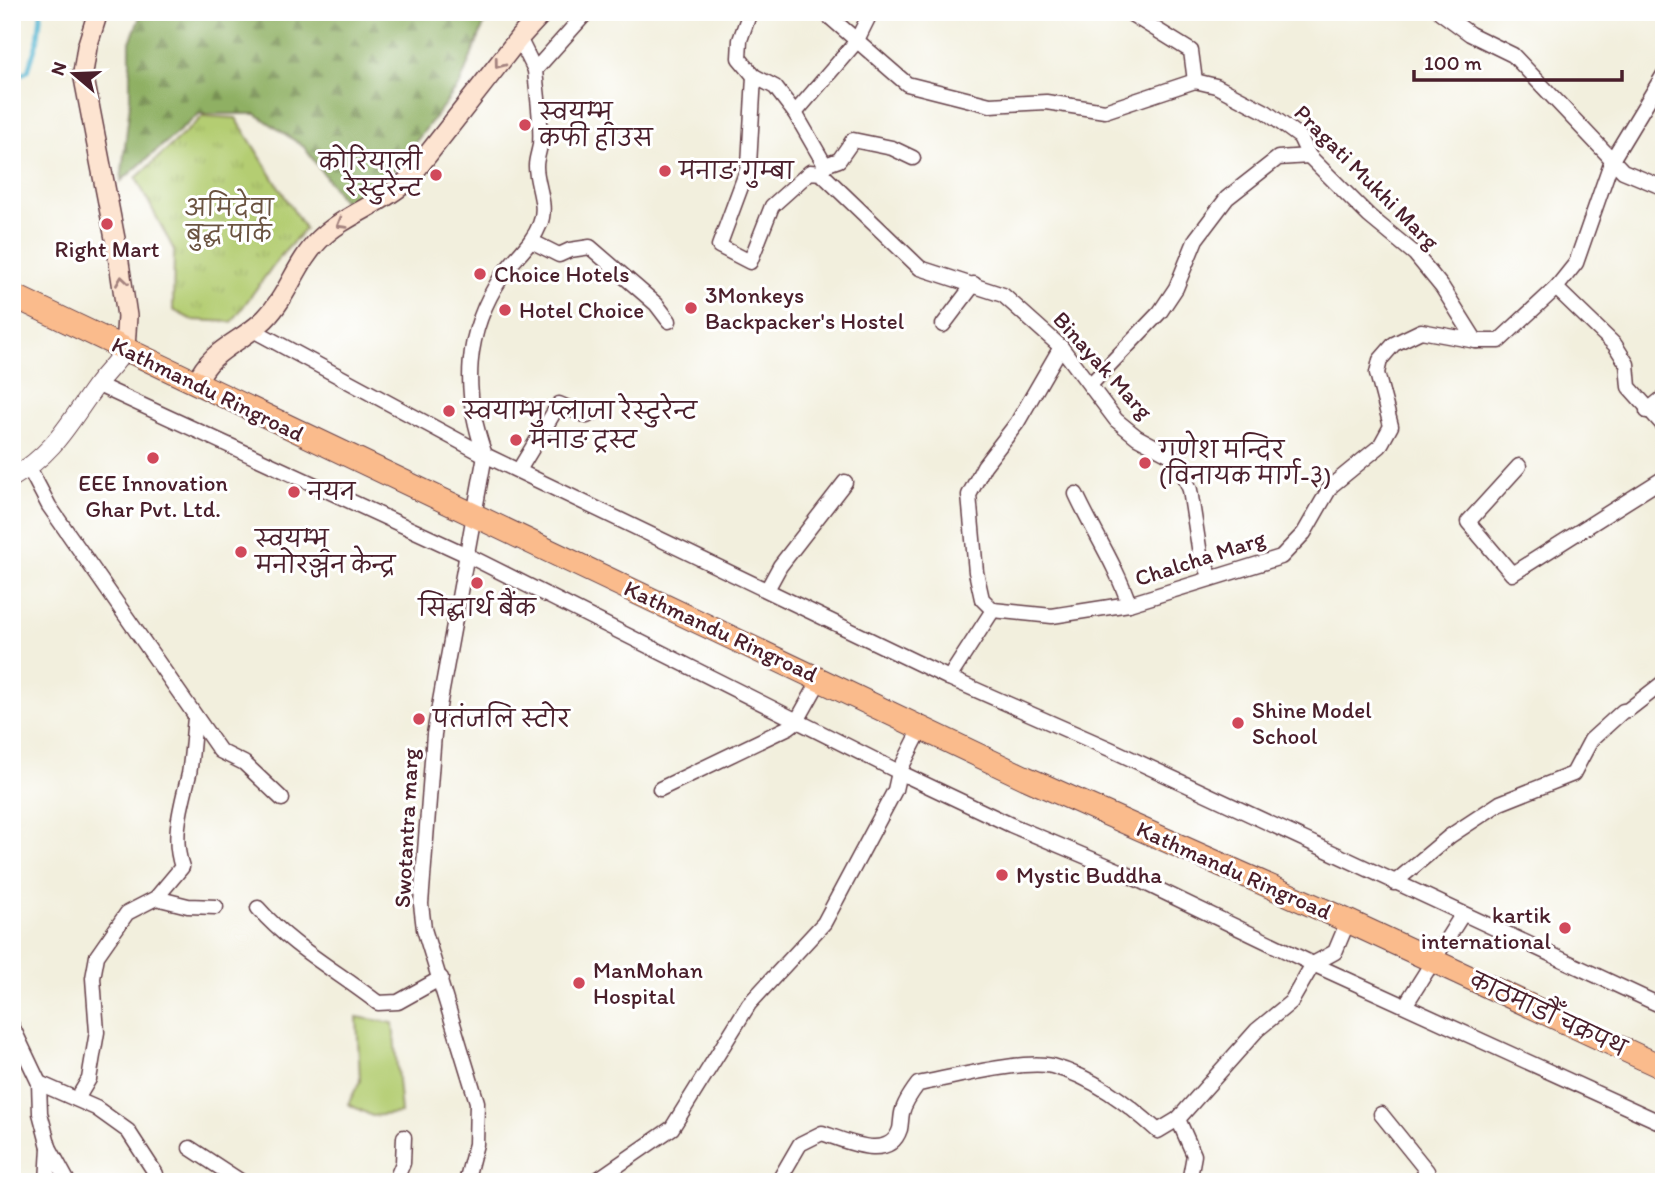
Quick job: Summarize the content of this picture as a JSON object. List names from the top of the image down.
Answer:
{
  "streets": {
    "highway": ["Kathmandu Ringroad", "काठमाडाैँ चक्रपथ"],
    "street": [
      "Pragati Mukhi Marg",
      "Binayak Marg",
      "Chalcha Marg",
      "Swotantra marg"
    ]
  },
  "crossings": [
    ["Pragati Mukhi Marg", "Chalcha Marg"],
    ["Binayak Marg", "Chalcha Marg"],
    ["Kathmandu Ringroad", "Swotantra marg"],
    ["Kathmandu Ringroad", "काठमाडाैँ चक्रपथ"]
  ],
  "parks": ["अमिदेवा बुद्ध पार्क"],
  "places": [
    "स्वयम्भू कफी हाउस",
    "मनाङ गुम्बा",
    "कोरियाली रेस्टुरेन्ट",
    "Right Mart",
    "Choice Hotels",
    "3Monkeys Backpacker's Hostel",
    "Hotel Choice",
    "स्वयाम्भु प्लाजा रेस्टुरेन्ट",
    "मनाङ ट्रस्ट",
    "EEE Innovation Ghar Pvt. Ltd.",
    "गणेश मन्दिर (विनायक मार्ग-३)",
    "नयन",
    "स्वयम्भू मनोरञ्जन केन्द्र",
    "सिद्धार्थ बैंक",
    "पतंजलि स्टोर",
    "Shine Model School",
    "Mystic Buddha",
    "kartik international",
    "ManMohan Hospital"
  ],
  "scale_bar": "100 m",
  "north": "left"
}
